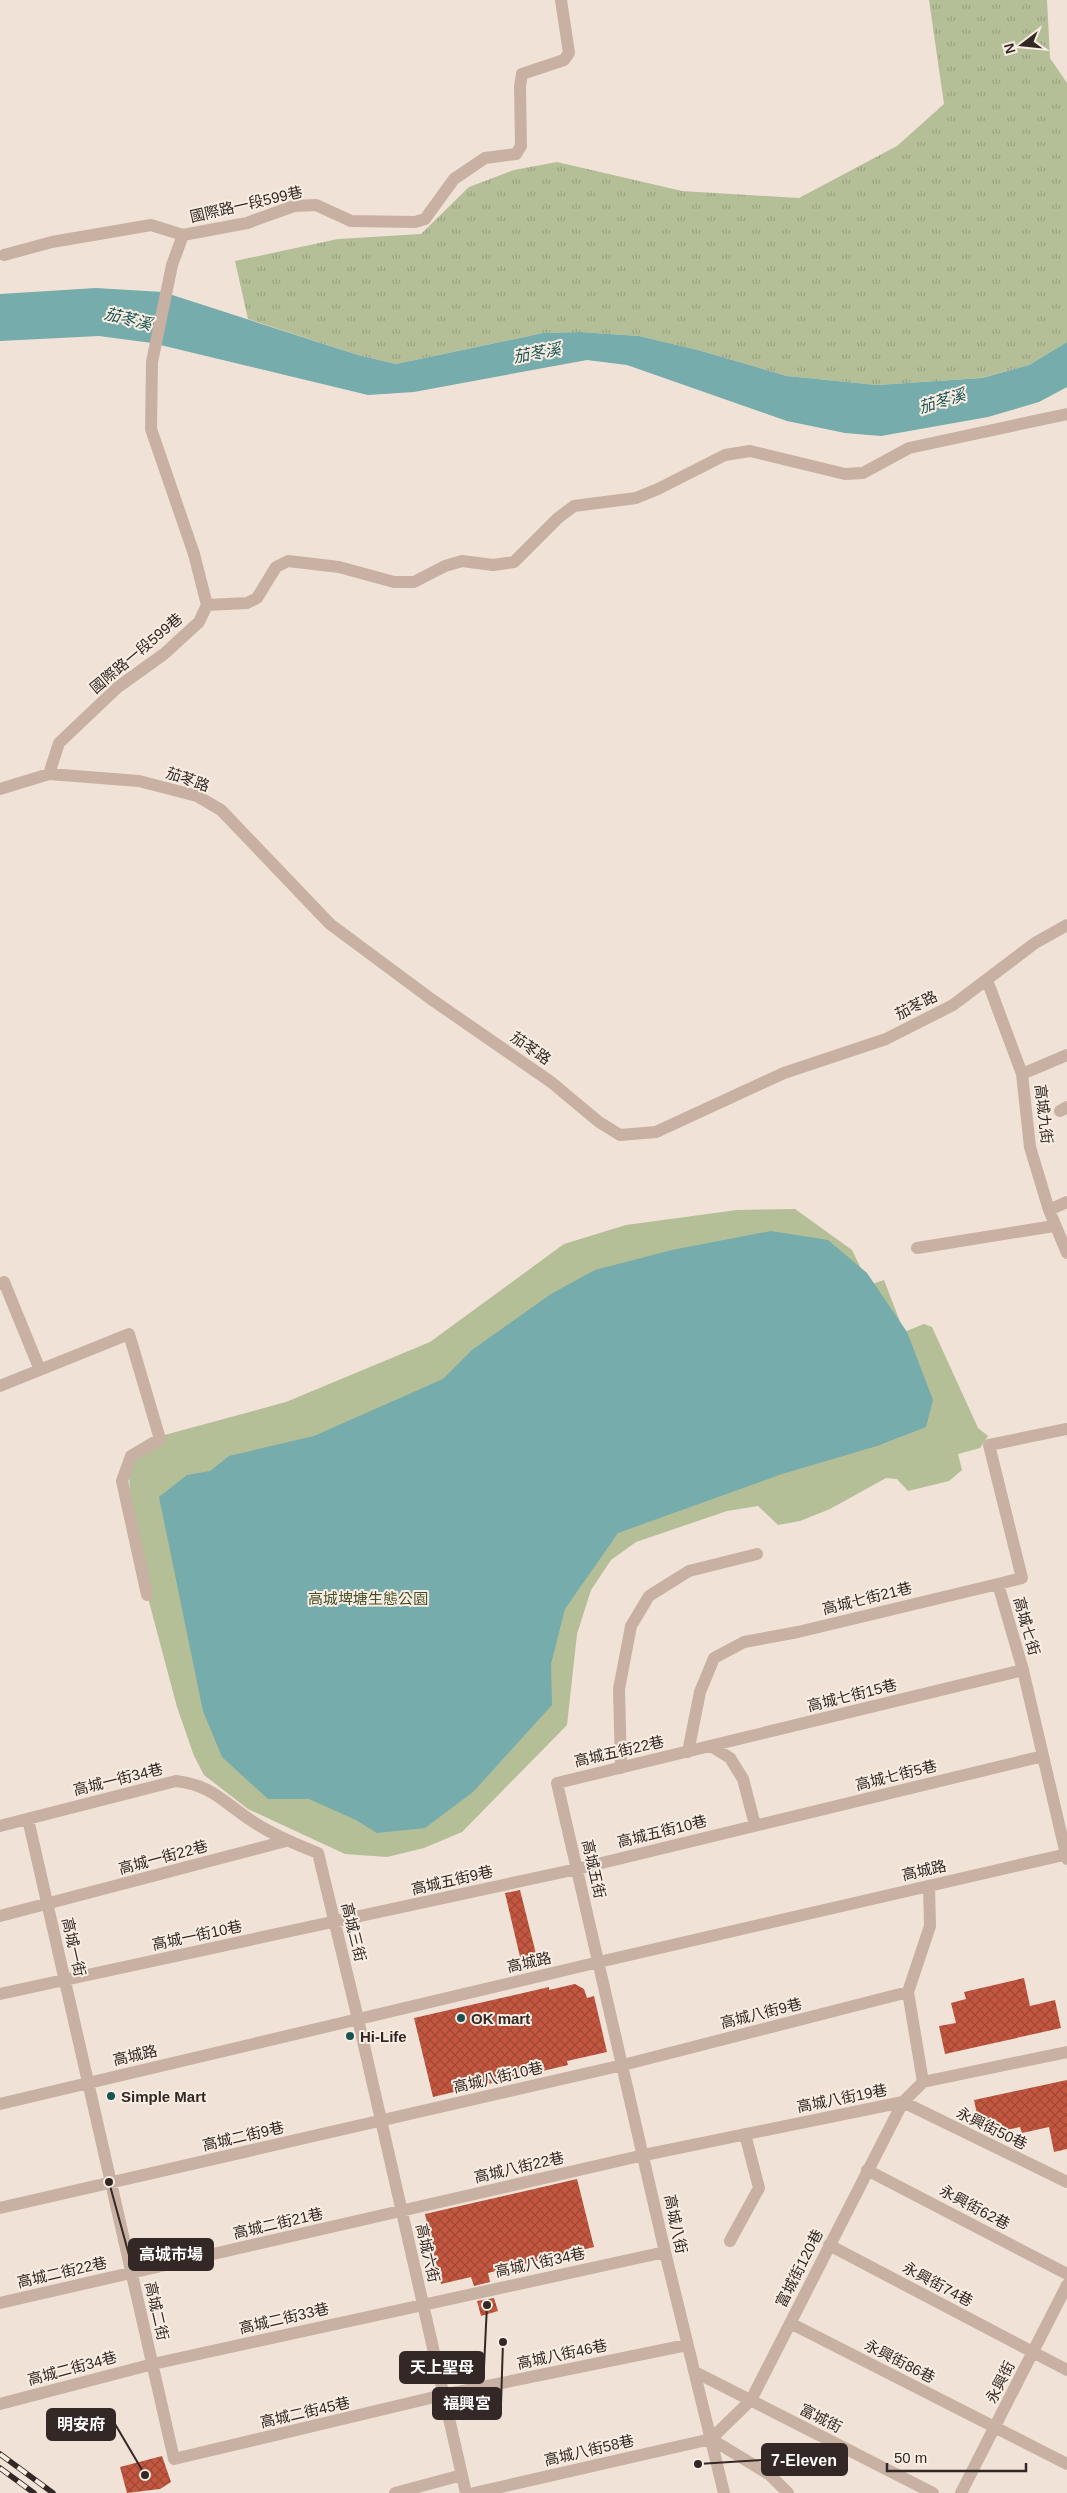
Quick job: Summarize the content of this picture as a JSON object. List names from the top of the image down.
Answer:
{
  "streets": {
    "street": [
      "國際路一段599巷",
      "茄苳路",
      "高城九街",
      "高城七街21巷",
      "高城七街",
      "高城七街15巷",
      "高城五街22巷",
      "高城七街5巷",
      "高城一街34巷",
      "高城五街10巷",
      "高城一街22巷",
      "高城五街",
      "高城路",
      "高城五街9巷",
      "高城三街",
      "高城一街10巷",
      "高城一街",
      "高城八街9巷",
      "高城八街10巷",
      "高城八街19巷",
      "永興街50巷",
      "高城二街9巷",
      "高城八街22巷",
      "永興街62巷",
      "高城二街21巷",
      "高城八街",
      "高城六街",
      "高城八街34巷",
      "富城街120巷",
      "高城二街22巷",
      "永興街74巷",
      "高城二街",
      "高城二街33巷",
      "高城八街46巷",
      "永興街86巷",
      "高城二街34巷",
      "永興街",
      "高城二街45巷",
      "富城街",
      "高城八街58巷"
    ]
  },
  "crossings": [
    ["國際路一段599巷", "茄苳路"],
    ["茄苳路", "高城九街"],
    ["高城七街21巷", "高城七街"],
    ["高城七街21巷", "高城七街15巷"],
    ["高城七街21巷", "高城五街22巷"],
    ["高城七街", "高城七街15巷"],
    ["高城七街", "高城七街5巷"],
    ["高城七街", "高城路"],
    ["高城七街15巷", "高城五街22巷"],
    ["高城五街22巷", "高城五街"],
    ["高城七街5巷", "高城五街10巷"],
    ["高城一街34巷", "高城一街22巷"],
    ["高城一街34巷", "高城三街"],
    ["高城一街34巷", "高城一街"],
    ["高城五街10巷", "高城五街"],
    ["高城五街10巷", "高城五街9巷"],
    ["高城一街22巷", "高城一街"],
    ["高城五街", "高城路"],
    ["高城五街", "高城五街9巷"],
    ["高城五街", "高城八街"],
    ["高城路", "高城三街"],
    ["高城路", "高城一街"],
    ["高城路", "高城八街"],
    ["高城路", "高城六街"],
    ["高城路", "高城二街"],
    ["高城五街9巷", "高城三街"],
    ["高城五街9巷", "高城一街10巷"],
    ["高城三街", "高城一街10巷"],
    ["高城三街", "高城六街"],
    ["高城一街10巷", "高城一街"],
    ["高城一街", "高城二街"],
    ["高城八街9巷", "高城八街10巷"],
    ["高城八街9巷", "高城八街"],
    ["高城八街10巷", "高城二街9巷"],
    ["高城八街10巷", "高城八街"],
    ["高城八街10巷", "高城六街"],
    ["高城八街19巷", "永興街50巷"],
    ["高城八街19巷", "高城八街22巷"],
    ["高城八街19巷", "高城八街"],
    ["高城八街19巷", "富城街120巷"],
    ["永興街50巷", "富城街120巷"],
    ["高城二街9巷", "高城六街"],
    ["高城二街9巷", "高城二街"],
    ["高城八街22巷", "高城二街21巷"],
    ["高城八街22巷", "高城八街"],
    ["高城八街22巷", "高城六街"],
    ["永興街62巷", "富城街120巷"],
    ["高城二街21巷", "高城六街"],
    ["高城二街21巷", "高城二街22巷"],
    ["高城二街21巷", "高城二街"],
    ["高城八街", "高城八街34巷"],
    ["高城八街", "富城街120巷"],
    ["高城八街", "高城八街46巷"],
    ["高城八街", "富城街"],
    ["高城八街", "高城八街58巷"],
    ["高城六街", "高城八街34巷"],
    ["高城六街", "高城二街33巷"],
    ["高城六街", "高城八街46巷"],
    ["高城六街", "高城二街45巷"],
    ["高城八街34巷", "高城二街33巷"],
    ["富城街120巷", "永興街74巷"],
    ["富城街120巷", "永興街86巷"],
    ["富城街120巷", "富城街"],
    ["富城街120巷", "高城八街58巷"],
    ["高城二街22巷", "高城二街"],
    ["永興街74巷", "永興街"],
    ["高城二街", "高城二街33巷"],
    ["高城二街", "高城二街34巷"],
    ["高城二街", "高城二街45巷"],
    ["高城二街33巷", "高城二街34巷"],
    ["高城八街46巷", "高城二街45巷"],
    ["永興街86巷", "永興街"]
  ],
  "water": ["茄苳溪"],
  "parks": ["高城埤塘生態公園"],
  "places": [
    "OK mart",
    "Hi-Life",
    "Simple Mart",
    "高城市場",
    "天上聖母",
    "福興宮",
    "7-Eleven",
    "明安府"
  ],
  "scale_bar": "50 m",
  "north": "left"
}
